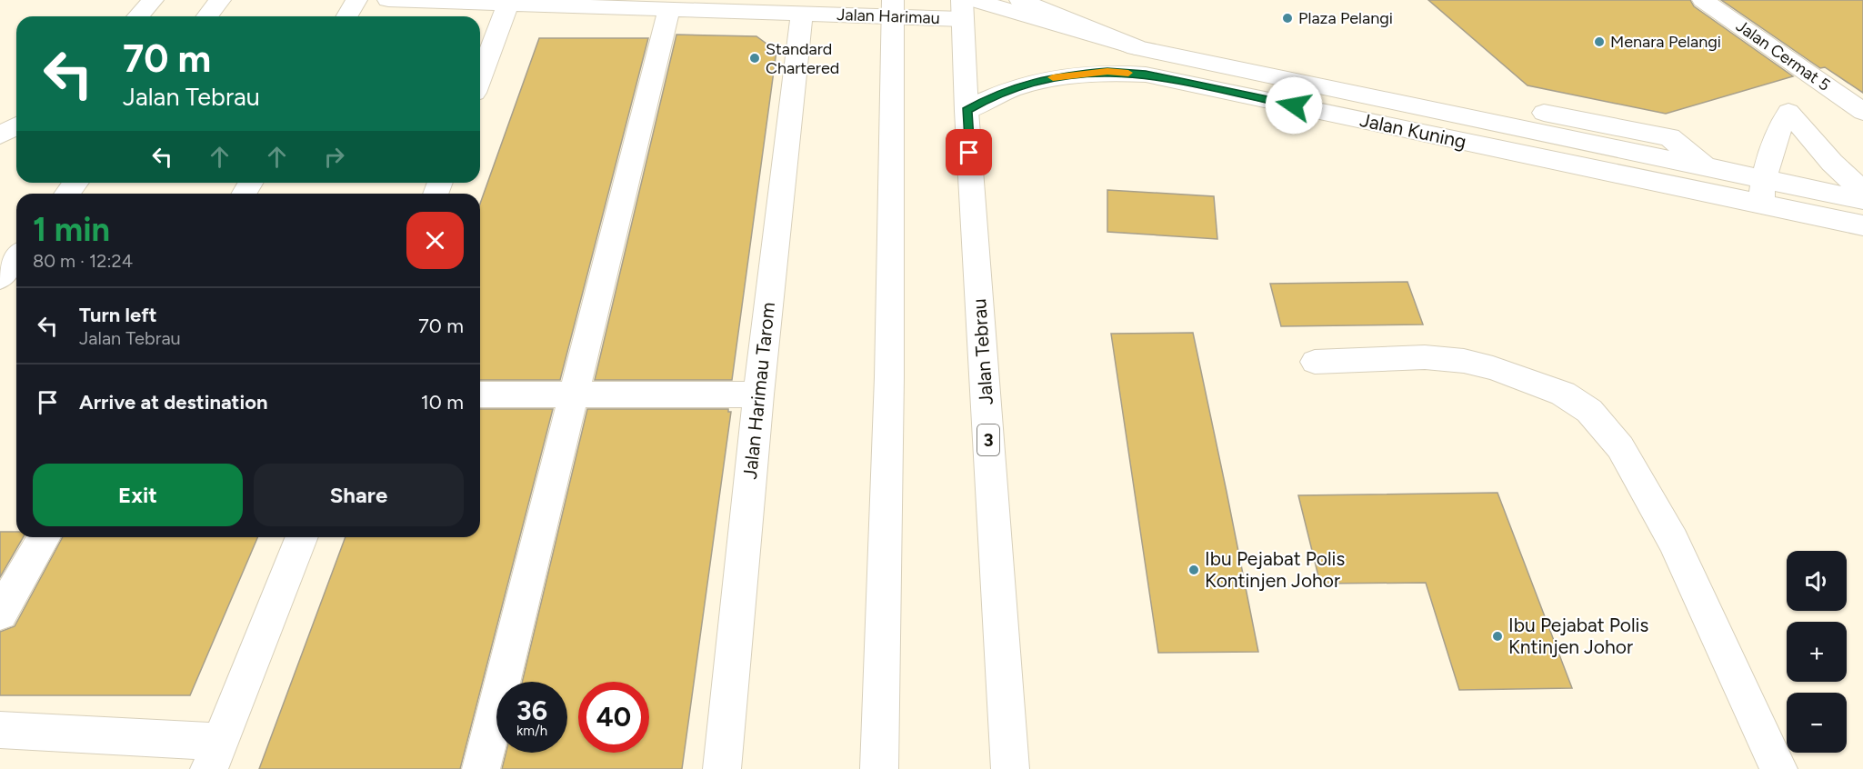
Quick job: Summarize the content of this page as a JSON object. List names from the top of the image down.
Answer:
{
  "streets": {
    "main road": [
      "Jalan Harimau",
      "Jalan Cermat 5",
      "Jalan Kuning",
      "Jalan Tebrau",
      "Jalan Harimau Tarom",
      "3"
    ]
  },
  "crossings": [
    ["Jalan Harimau", "Jalan Kuning"],
    ["Jalan Harimau", "Jalan Tebrau"],
    ["Jalan Harimau", "Jalan Harimau Tarom"],
    ["Jalan Kuning", "Jalan Tebrau"]
  ],
  "places": [
    "Plaza Pelangi",
    "Menara Pelangi",
    "Standard Chartered",
    "Ibu Pejabat Polis Kontinjen Johor",
    "Ibu Pejabat Polis Kntinjen Johor"
  ],
  "page": {
    "turn": ["70 m", "Jalan Tebrau"],
    "heading": ["1 min", "80 m · 12:24"],
    "list": [
      {
        "name": "Turn left",
        "note": "Jalan Tebrau",
        "value": "70 m"
      },
      {
        "name": "Arrive at destination",
        "value": "10 m"
      }
    ],
    "buttons": ["Exit", "Share"],
    "map_buttons": ["+", "−"],
    "speed": "36 km/h",
    "limit": "40"
  }
}
